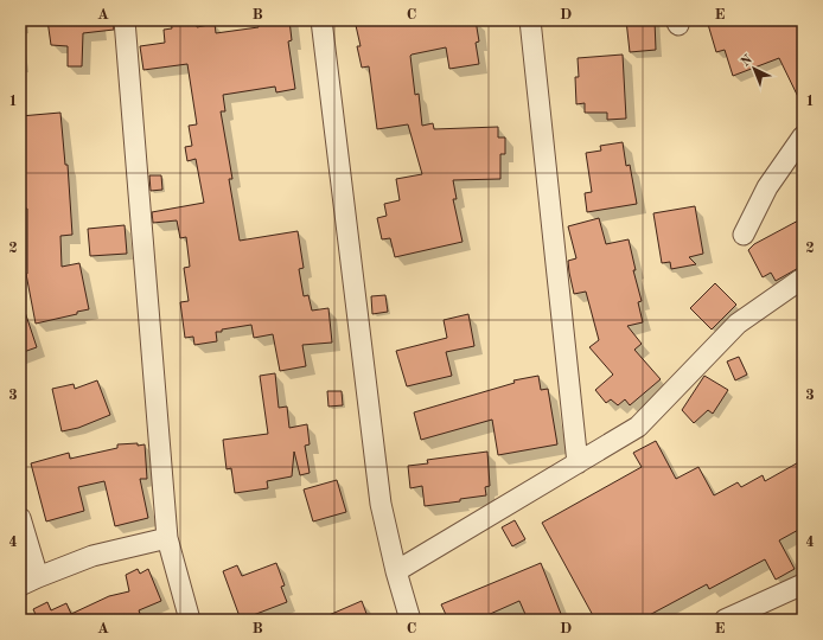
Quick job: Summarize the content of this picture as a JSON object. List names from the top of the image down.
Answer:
{
  "north": "top left",
  "grid": {
    "columns": [
      "A",
      "B",
      "C",
      "D",
      "E"
    ],
    "rows": [
      "1",
      "2",
      "3",
      "4"
    ]
  }
}
